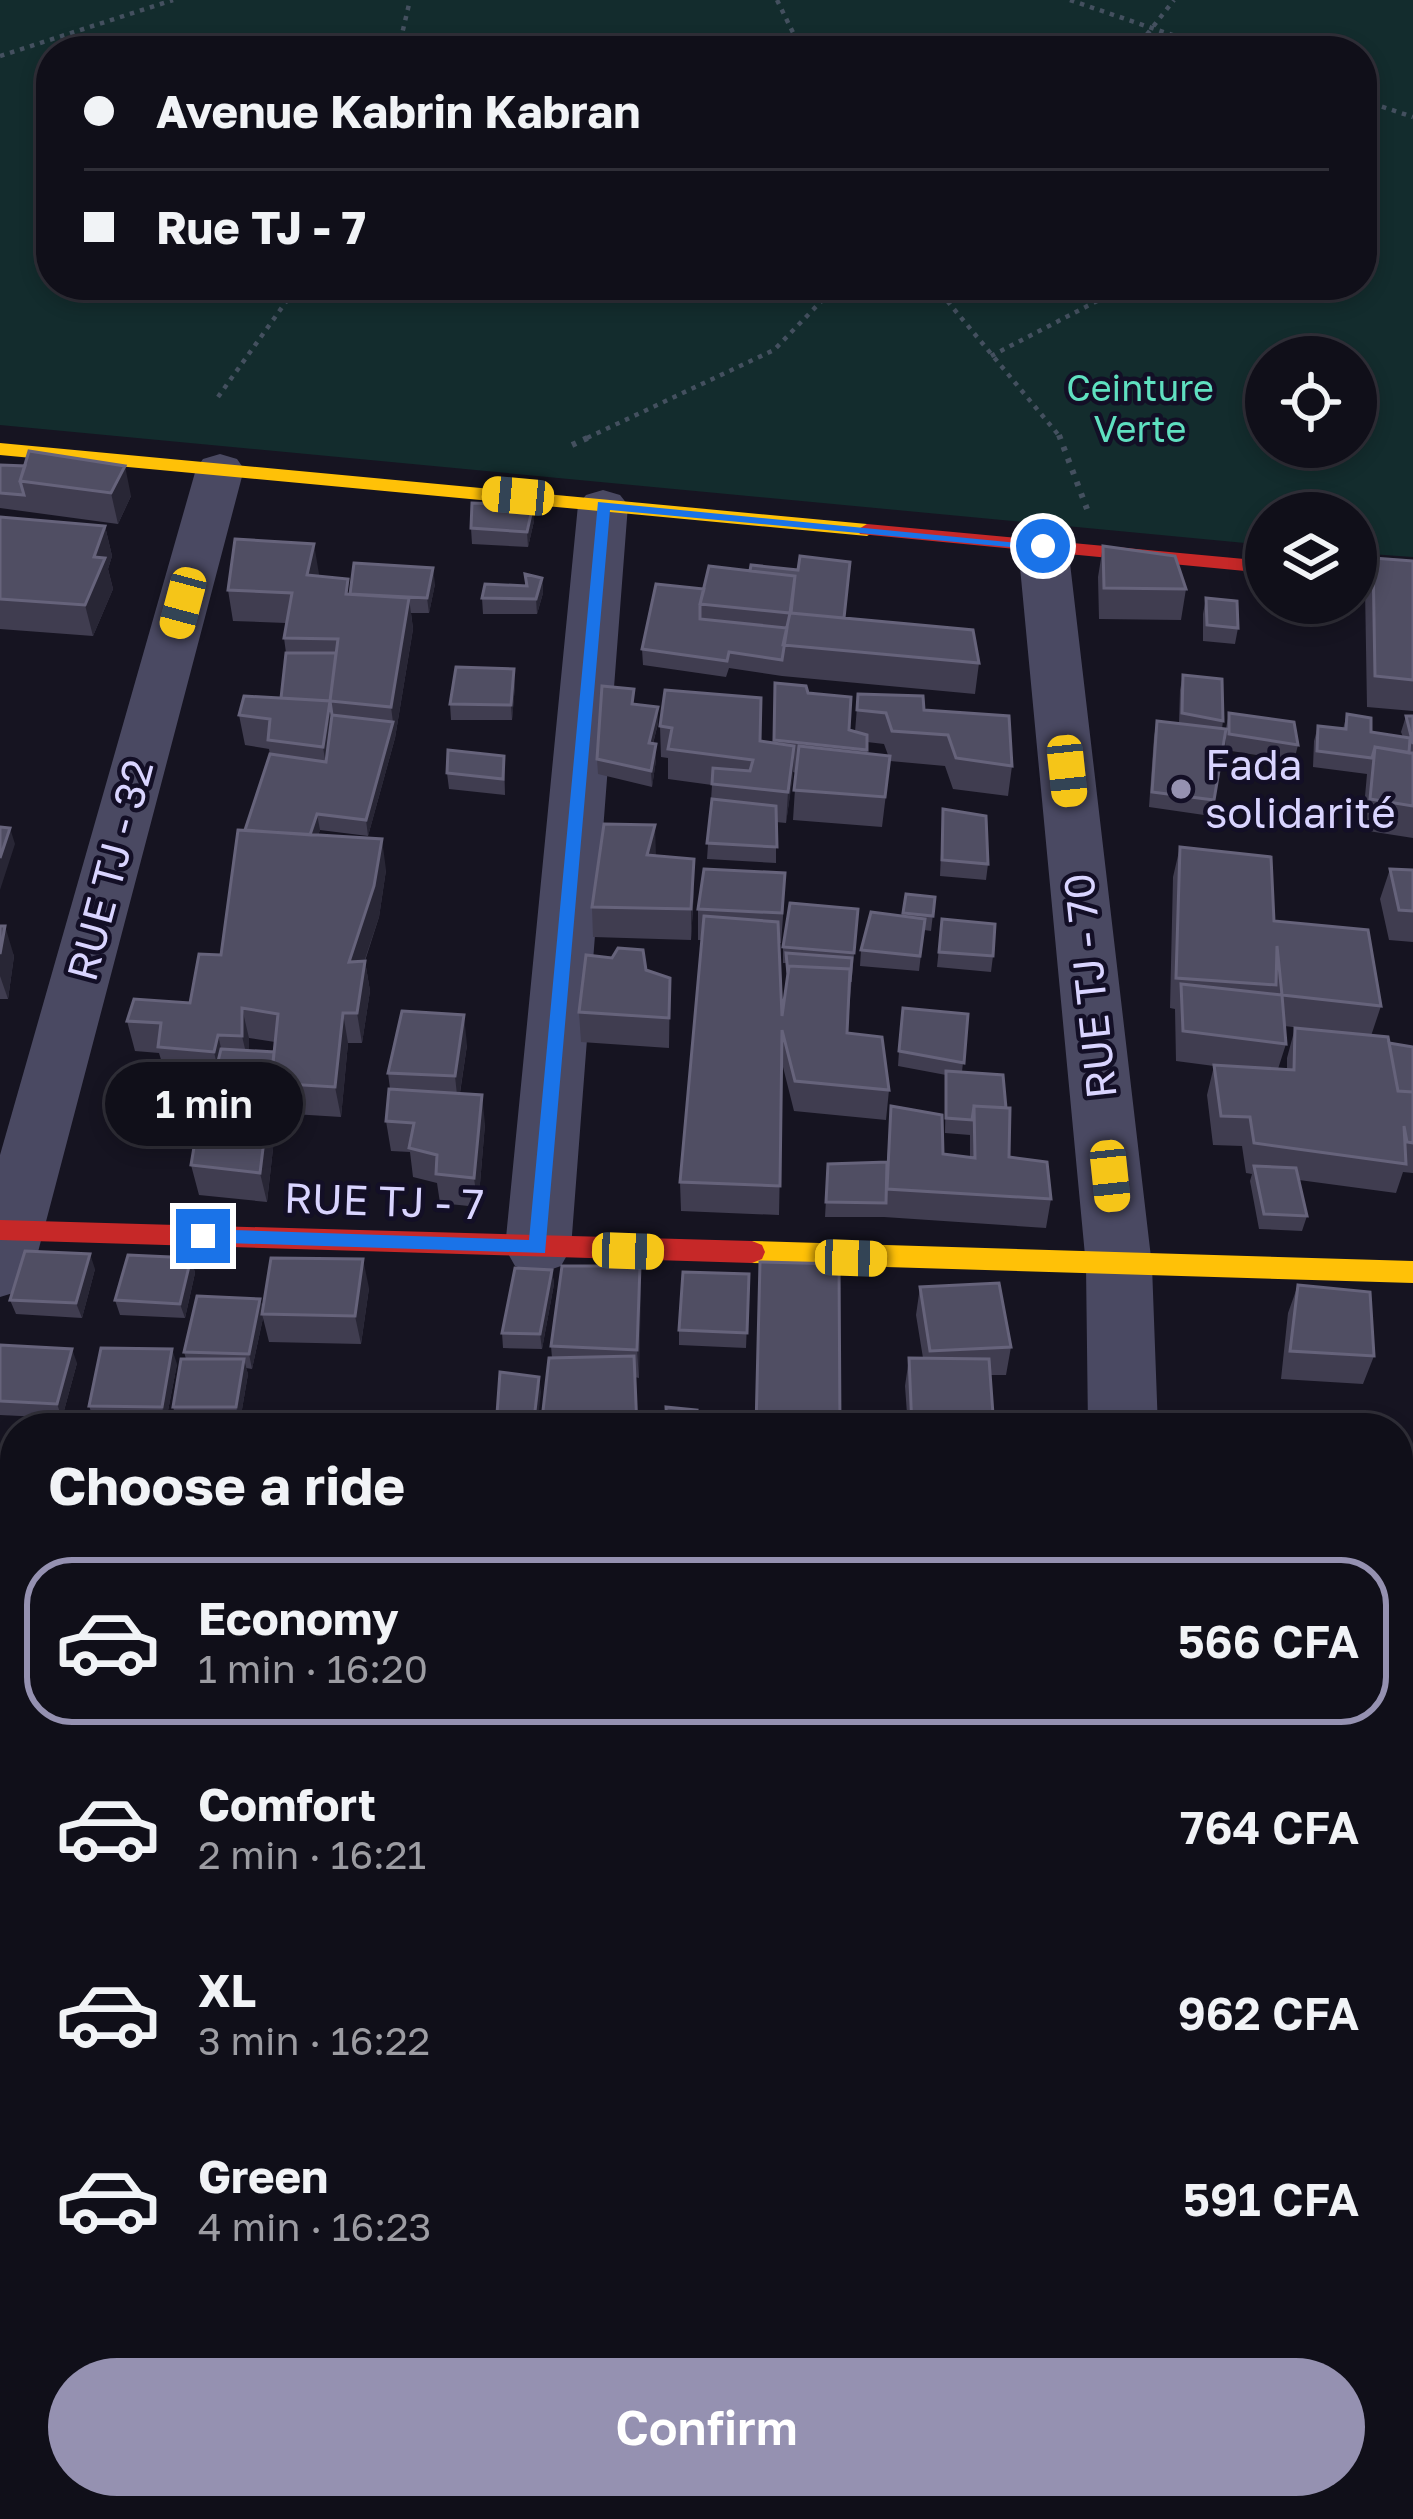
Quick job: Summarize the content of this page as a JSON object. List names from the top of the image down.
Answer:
{
  "streets": {
    "street": ["RUE TJ - 32", "RUE TJ - 70", "RUE TJ - 7"]
  },
  "crossings": [
    ["RUE TJ - 32", "RUE TJ - 7"],
    ["RUE TJ - 70", "RUE TJ - 7"]
  ],
  "parks": ["Ceinture Verte"],
  "places": ["Fada solidarité"],
  "page": {
    "banner": ["Avenue Kabrin Kabran", "Rue TJ - 7"],
    "bubble": "1 min",
    "heading": "Choose a ride",
    "list": [
      {
        "name": "Economy",
        "note": "1 min · 16:20",
        "value": "566 CFA"
      },
      {
        "name": "Comfort",
        "note": "2 min · 16:21",
        "value": "764 CFA"
      },
      {
        "name": "XL",
        "note": "3 min · 16:22",
        "value": "962 CFA"
      },
      {
        "name": "Green",
        "note": "4 min · 16:23",
        "value": "591 CFA"
      }
    ],
    "buttons": "Confirm"
  }
}
